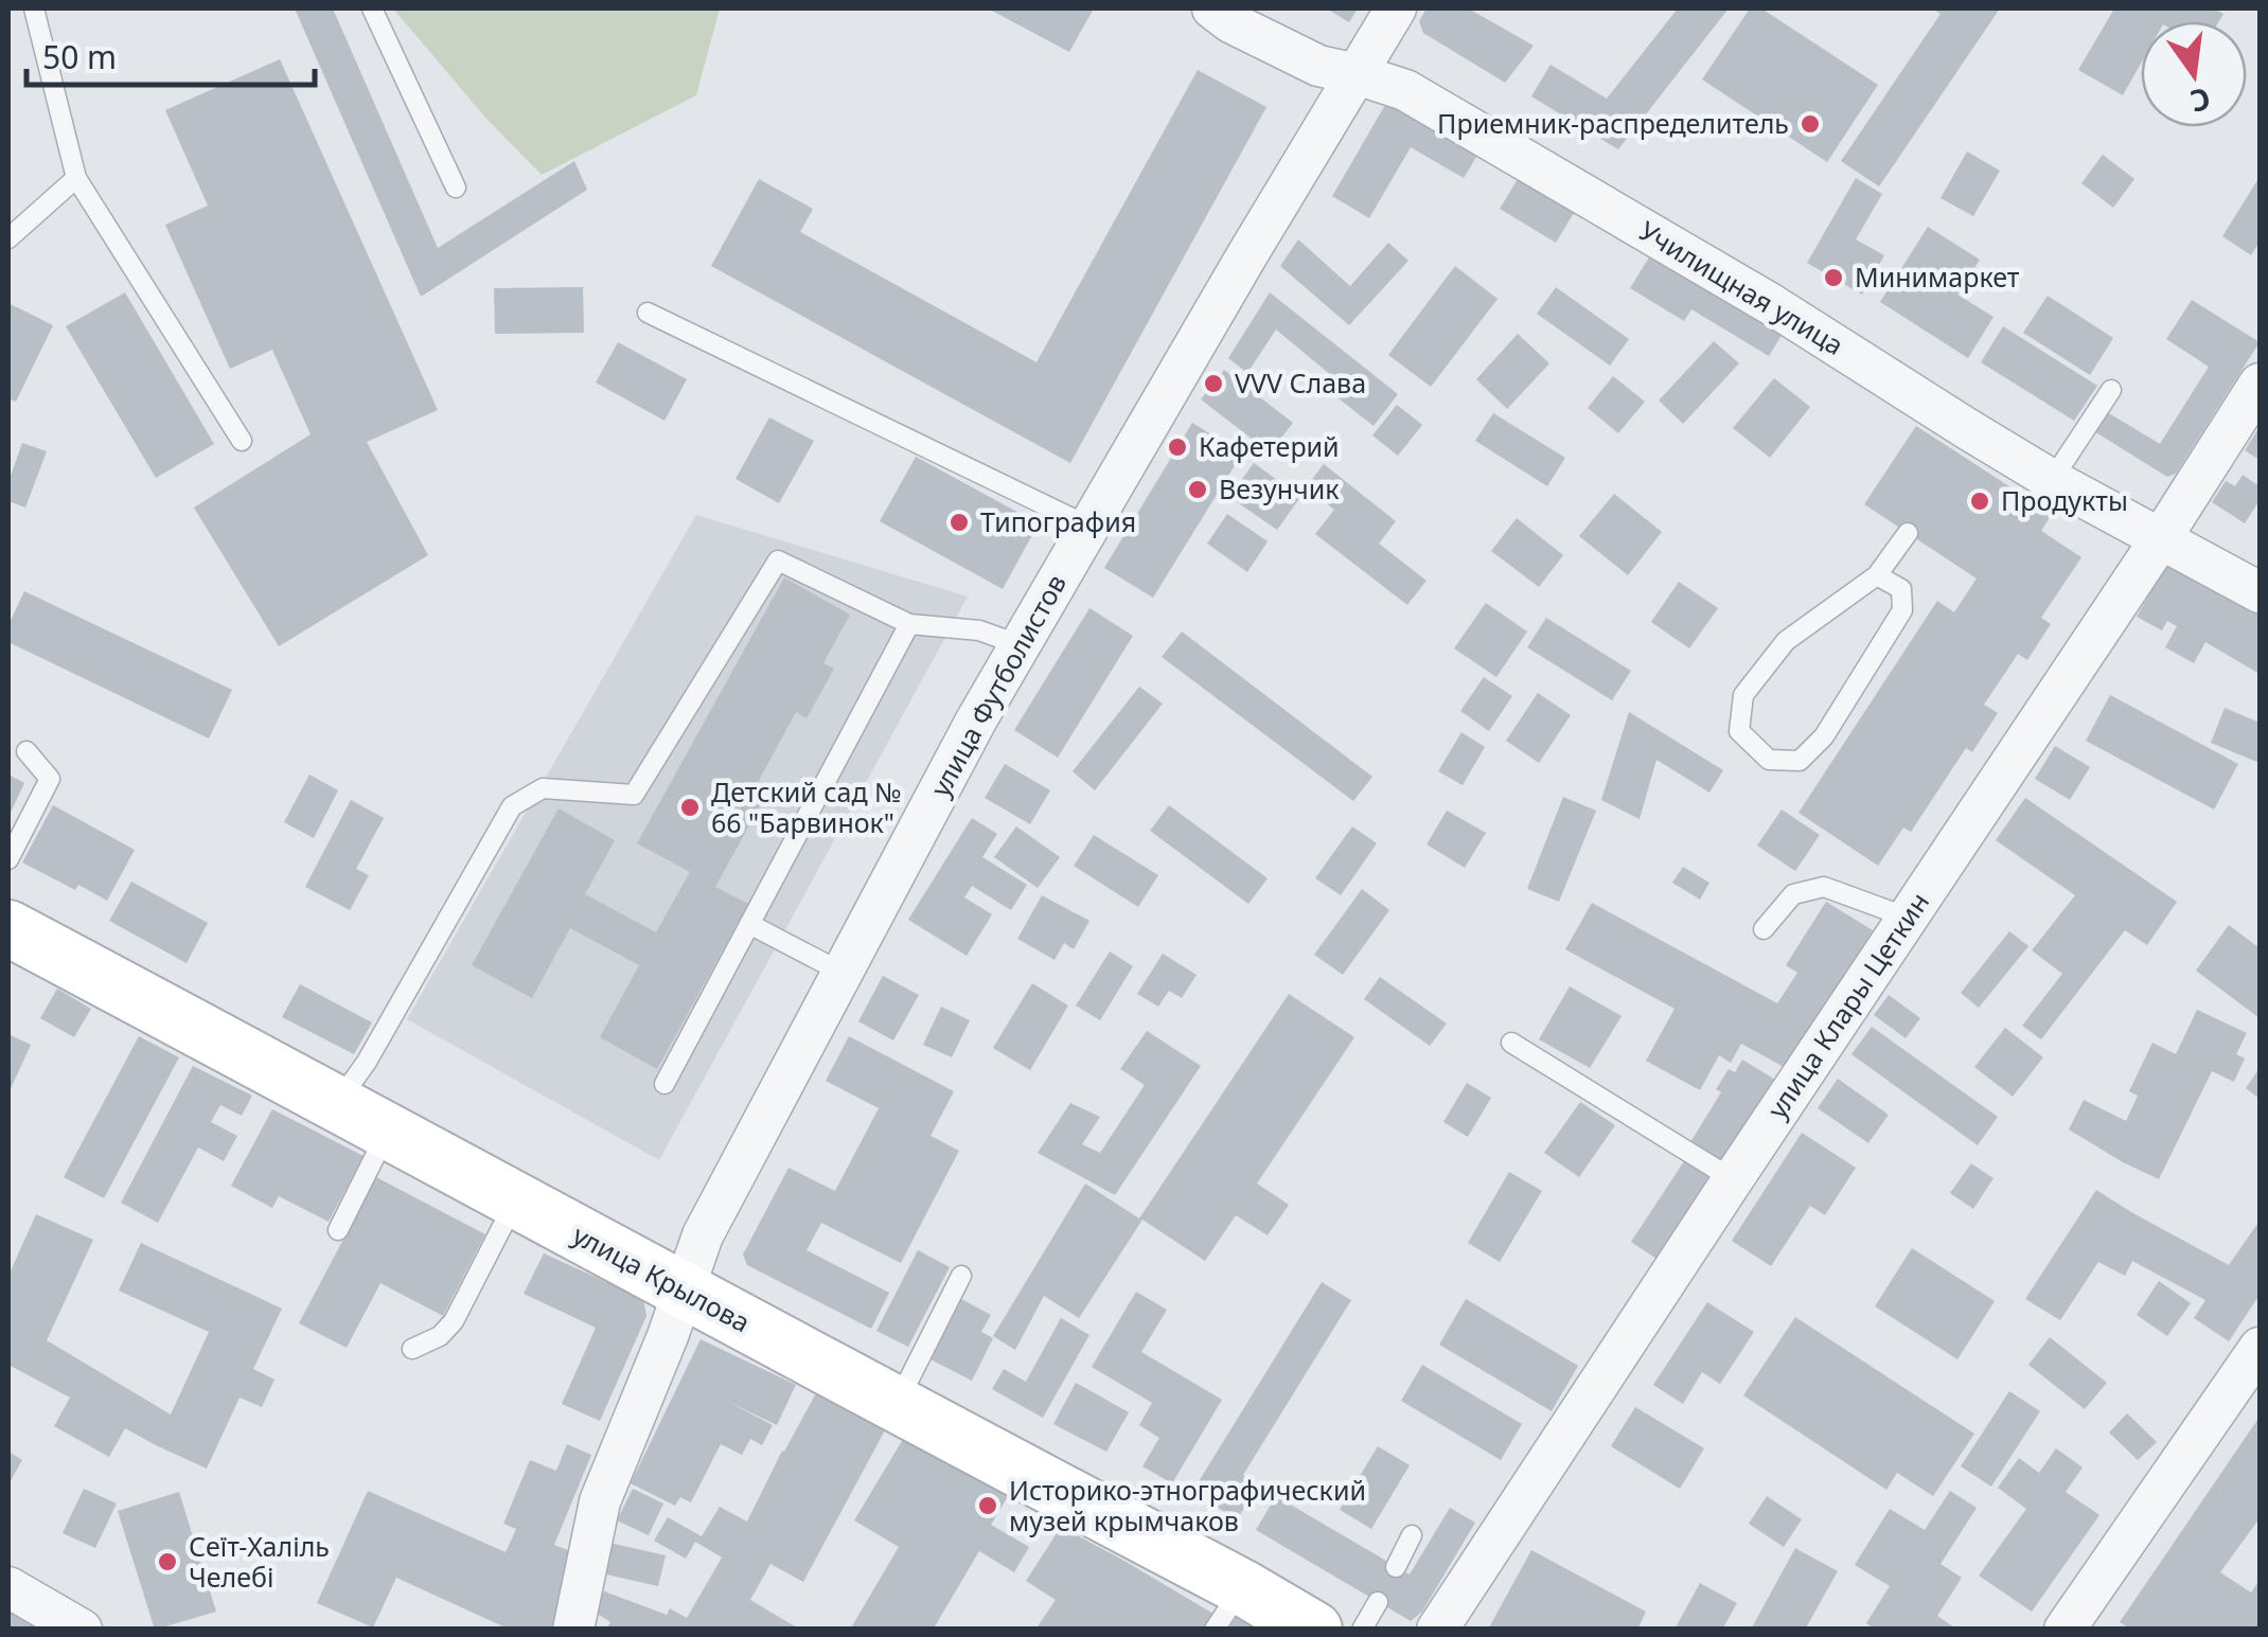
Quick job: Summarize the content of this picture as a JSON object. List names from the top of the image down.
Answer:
{
  "streets": {
    "main road": ["улица Крылова"],
    "street": ["Училищная улица", "улица Футболистов", "улица Клары Цеткин"]
  },
  "crossings": [
    ["Училищная улица", "улица Футболистов"],
    ["Училищная улица", "улица Клары Цеткин"],
    ["улица Футболистов", "улица Крылова"]
  ],
  "places": [
    "Приемник-распределитель",
    "Минимаркет",
    "VVV Слава",
    "Кафетерий",
    "Везунчик",
    "Продукты",
    "Типография",
    "Детский сад № 66 \"Барвинок\"",
    "Историко-этнографический музей крымчаков",
    "Сеїт-Халіль Челебі"
  ],
  "scale_bar": "50 m",
  "north": "bottom"
}
